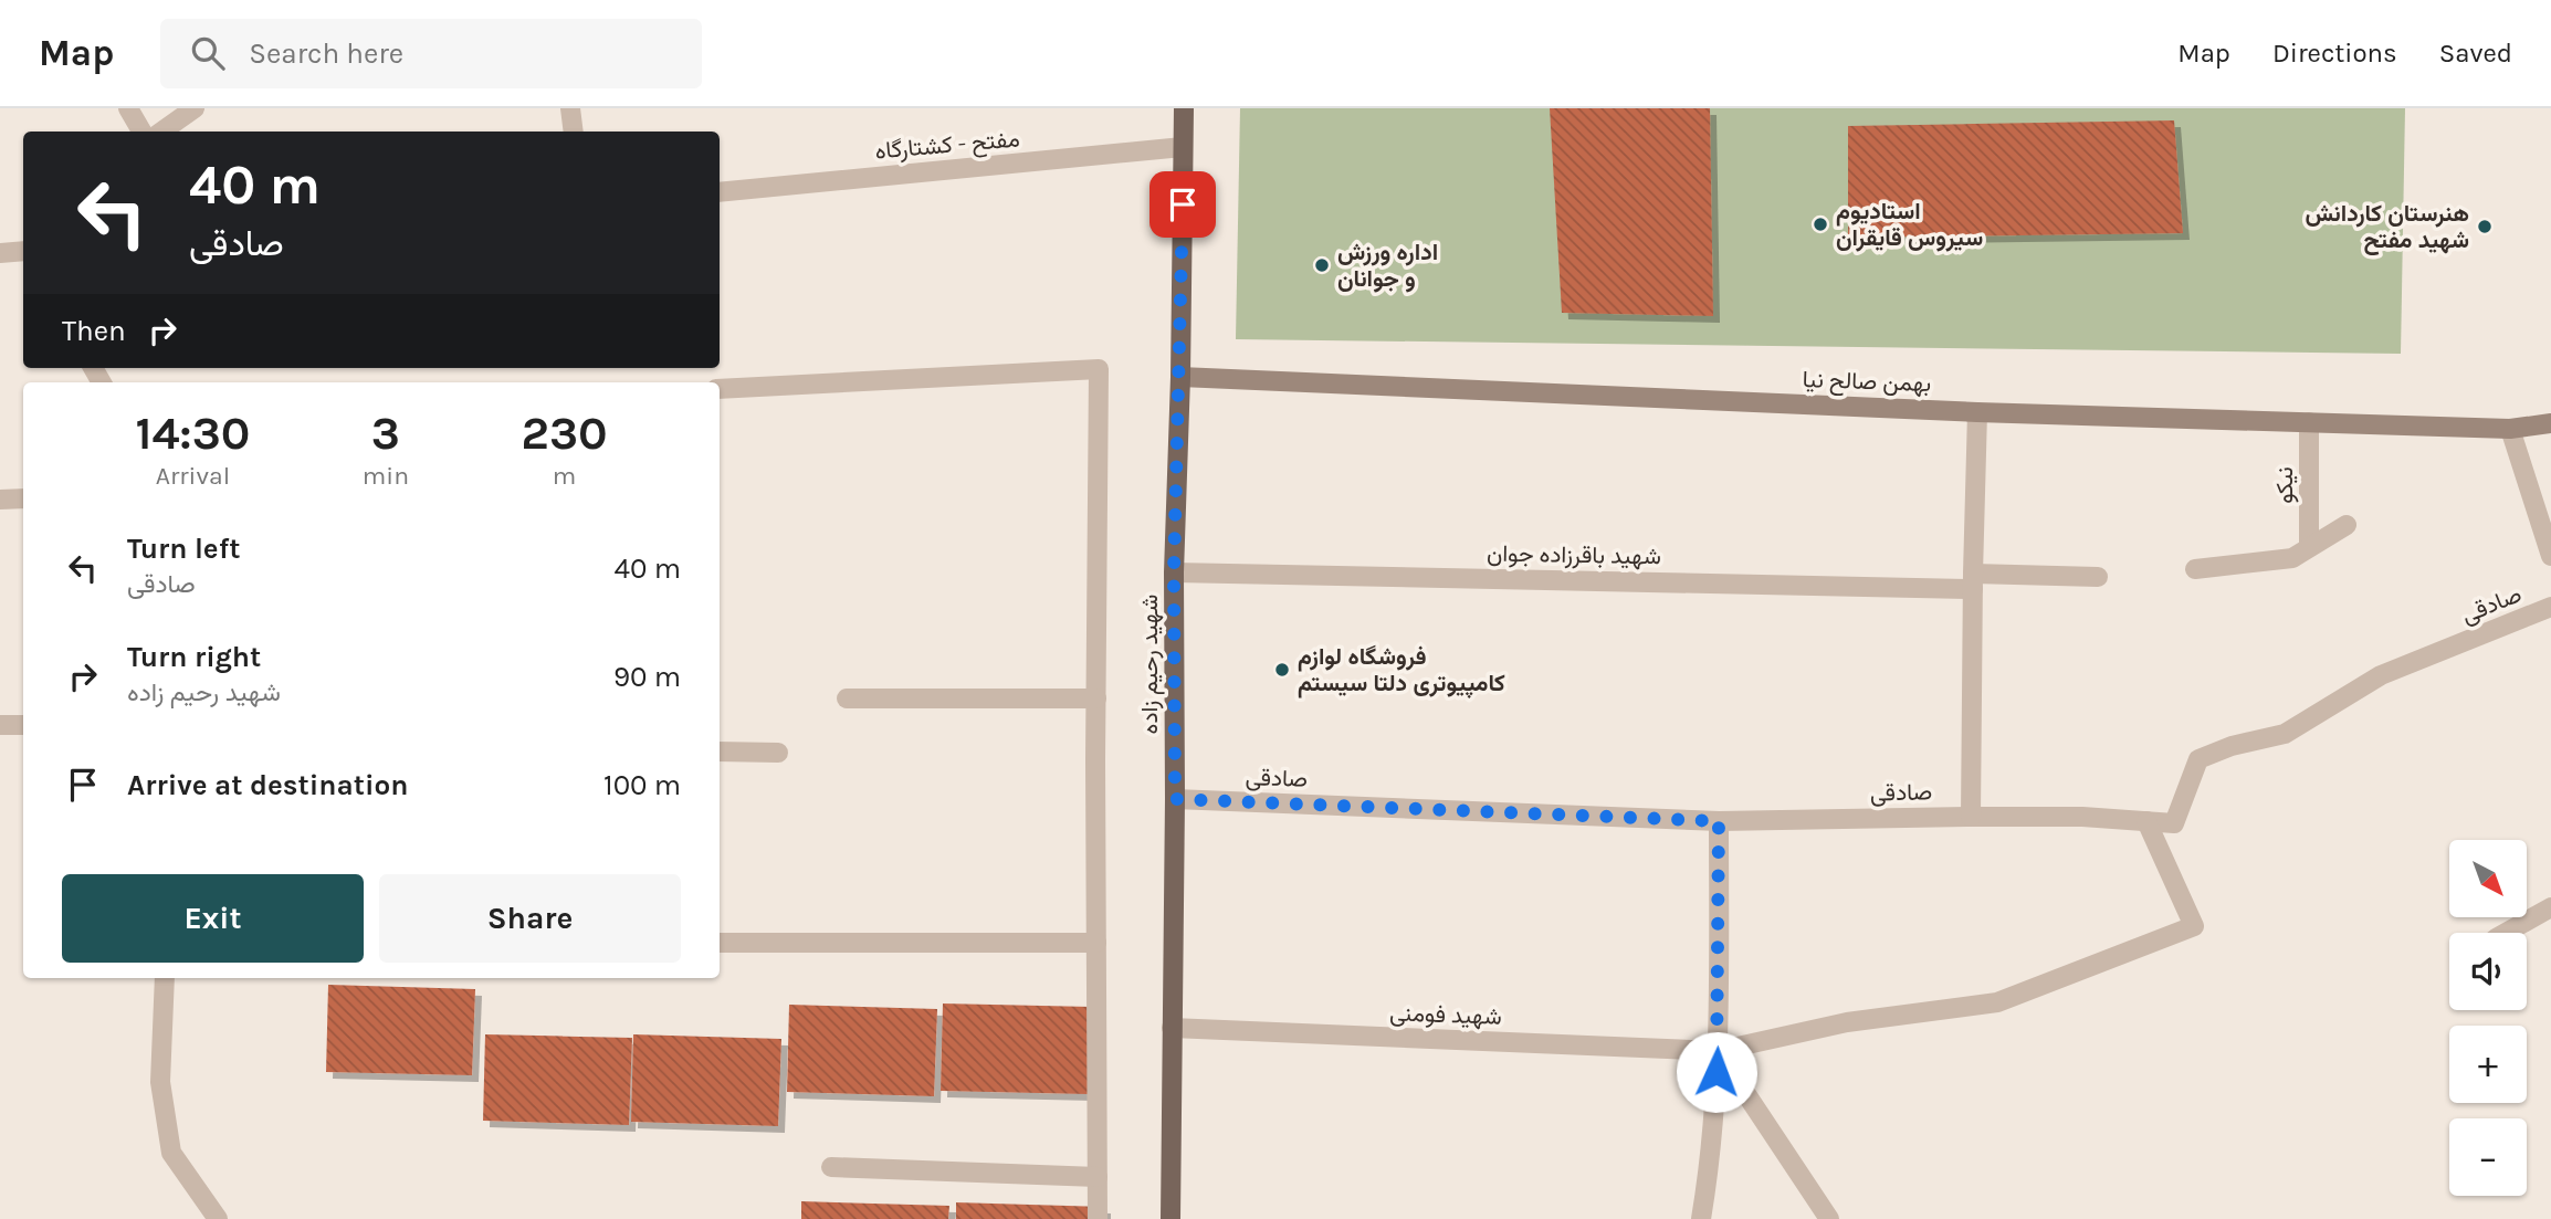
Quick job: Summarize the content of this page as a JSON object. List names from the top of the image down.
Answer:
{
  "streets": {
    "main road": ["شهید رحیم زاده"],
    "street": [
      "مفتح - کشتارگاه",
      "بهمن صالح نیا",
      "نیکو",
      "شهید باقرزاده جوان",
      "صادقی",
      "شهید فومنی"
    ]
  },
  "crossings": [
    ["مفتح - کشتارگاه", "شهید رحیم زاده"],
    ["بهمن صالح نیا", "نیکو"],
    ["بهمن صالح نیا", "شهید رحیم زاده"],
    ["شهید باقرزاده جوان", "شهید رحیم زاده"],
    ["صادقی", "شهید رحیم زاده"],
    ["صادقی", "شهید فومنی"],
    ["شهید رحیم زاده", "شهید فومنی"]
  ],
  "places": [
    "استادیوم سیروس قایقران",
    "هنرستان کاردانش شهید مفتح",
    "اداره ورزش و جوانان",
    "فروشگاه لوازم کامپیوتری دلتا سیستم"
  ],
  "north": "bottom right",
  "page": {
    "header": "Map",
    "search": "Search here",
    "nav": ["Map", "Directions", "Saved"],
    "turn": ["40 m", "صادقی"],
    "then": "Then",
    "eta": [
      "14:30",
      "Arrival",
      "3",
      "min",
      "230",
      "m"
    ],
    "list": [
      {
        "name": "Turn left",
        "note": "صادقی",
        "value": "40 m"
      },
      {
        "name": "Turn right",
        "note": "شهید رحیم زاده",
        "value": "90 m"
      },
      {
        "name": "Arrive at destination",
        "value": "100 m"
      }
    ],
    "map_buttons": ["+", "−"],
    "buttons": ["Exit", "Share"]
  }
}
